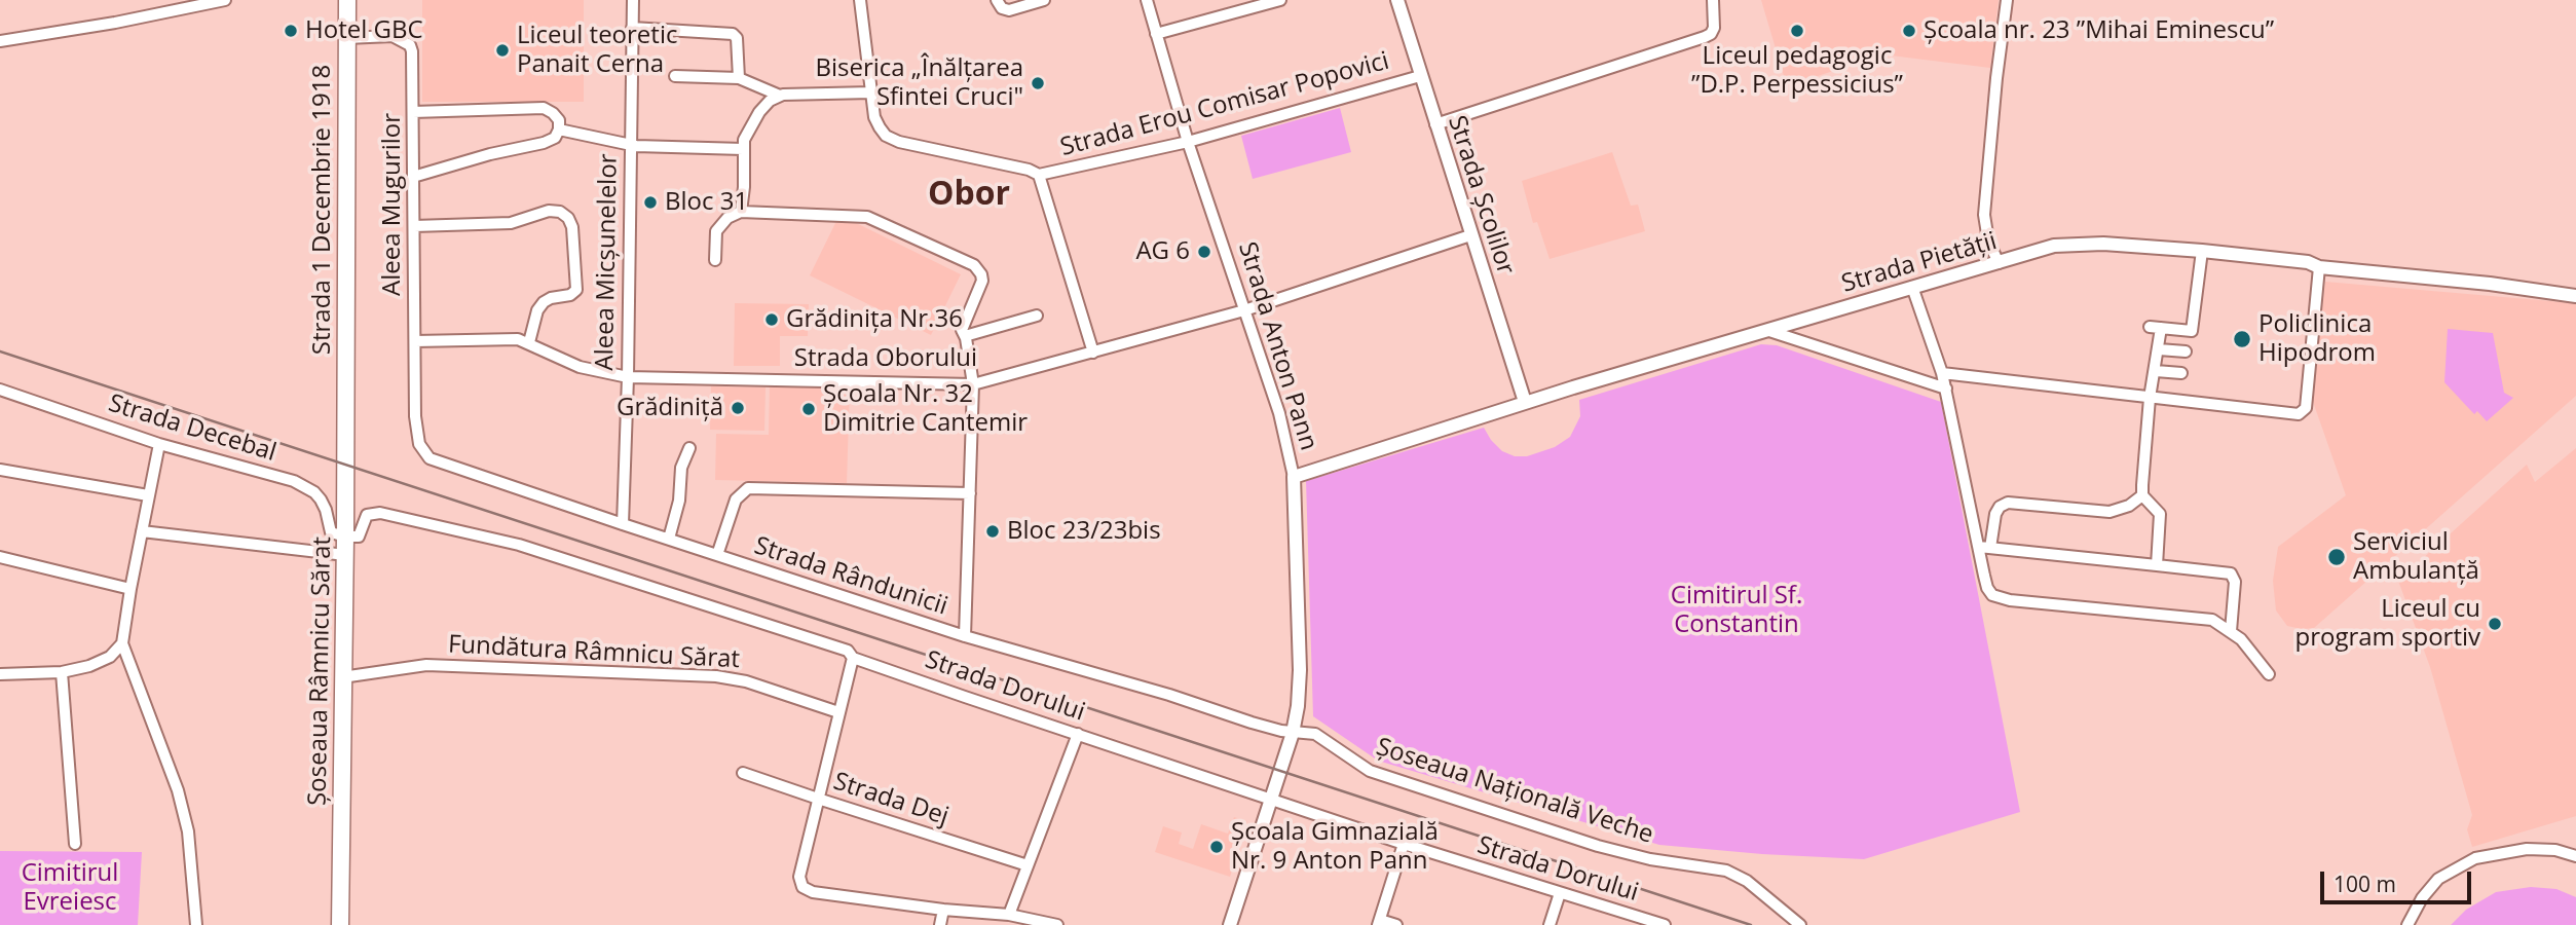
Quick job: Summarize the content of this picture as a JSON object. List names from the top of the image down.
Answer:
{
  "streets": {
    "main road": ["Strada 1 Decembrie 1918", "Șoseaua Râmnicu Sărat"],
    "street": [
      "Strada Erou Comisar Popovici",
      "Strada Școlilor",
      "Aleea Mugurilor",
      "Aleea Micșunelelor",
      "Strada Pietății",
      "Strada Anton Pann",
      "Strada Oborului",
      "Strada Decebal",
      "Strada Rândunicii",
      "Fundătura Râmnicu Sărat",
      "Strada Dorului",
      "Șoseaua Națională Veche",
      "Strada Dej"
    ]
  },
  "crossings": [
    ["Strada Erou Comisar Popovici", "Strada Școlilor"],
    ["Strada Erou Comisar Popovici", "Strada Anton Pann"],
    ["Strada Școlilor", "Strada Pietății"],
    ["Strada Școlilor", "Strada Oborului"],
    ["Aleea Mugurilor", "Strada 1 Decembrie 1918"],
    ["Aleea Mugurilor", "Strada Oborului"],
    ["Aleea Mugurilor", "Strada Rândunicii"],
    ["Strada 1 Decembrie 1918", "Șoseaua Râmnicu Sărat"],
    ["Aleea Micșunelelor", "Strada Oborului"],
    ["Aleea Micșunelelor", "Strada Rândunicii"],
    ["Strada Pietății", "Strada Anton Pann"],
    ["Strada Anton Pann", "Strada Oborului"],
    ["Strada Anton Pann", "Strada Rândunicii"],
    ["Strada Anton Pann", "Strada Dorului"],
    ["Strada Anton Pann", "Șoseaua Națională Veche"],
    ["Strada Decebal", "Șoseaua Râmnicu Sărat"],
    ["Strada Decebal", "Strada Dorului"],
    ["Strada Rândunicii", "Șoseaua Națională Veche"],
    ["Fundătura Râmnicu Sărat", "Șoseaua Râmnicu Sărat"],
    ["Șoseaua Râmnicu Sărat", "Strada Dorului"]
  ],
  "districts": ["Obor"],
  "parks": ["Cimitirul Sf. Constantin", "Cimitirul Evreiesc"],
  "places": [
    "Hotel GBC",
    "Liceul pedagogic ”D.P. Perpessicius”",
    "Școala nr. 23 ”Mihai Eminescu”",
    "Liceul teoretic Panait Cerna",
    "Biserica „Înălțarea Sfintei Cruci\"",
    "Bloc 31",
    "AG 6",
    "Grădinița Nr.36",
    "Policlinica Hipodrom",
    "Grădiniță",
    "Școala Nr. 32 Dimitrie Cantemir",
    "Bloc 23/23bis",
    "Serviciul Ambulanță",
    "Liceul cu program sportiv",
    "Școala Gimnazială Nr. 9 Anton Pann"
  ],
  "scale_bar": "100 m"
}
